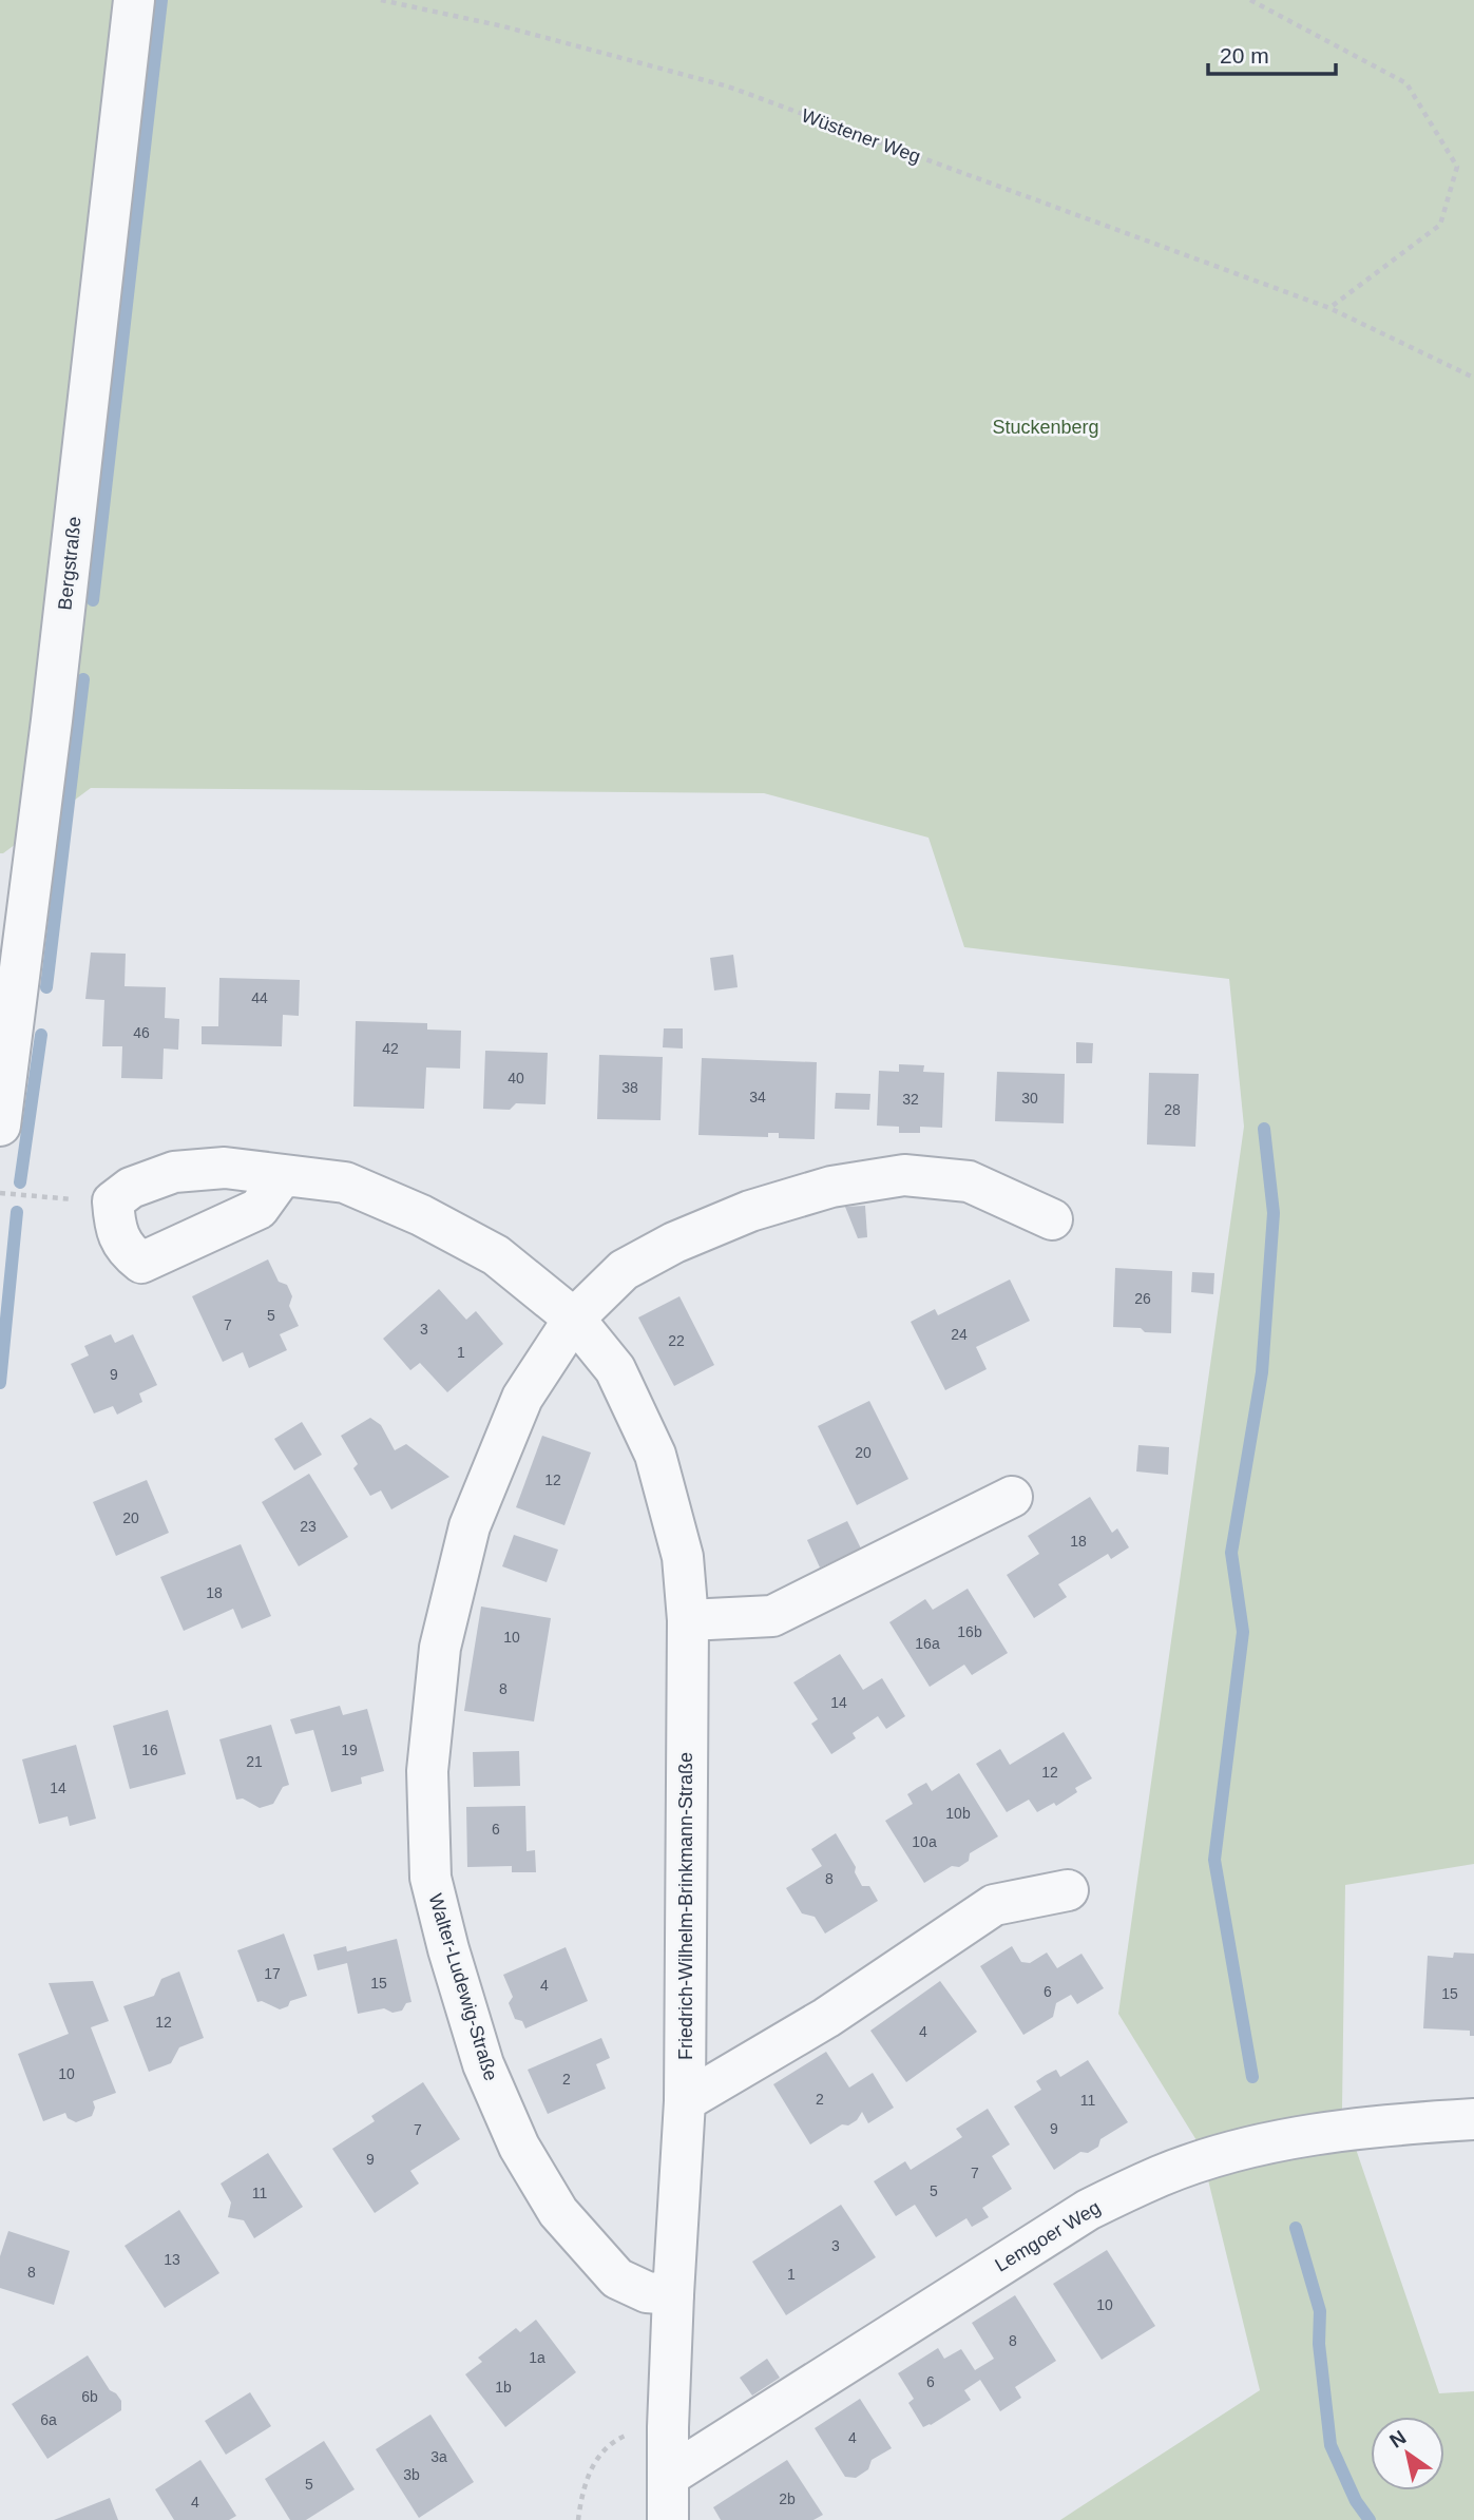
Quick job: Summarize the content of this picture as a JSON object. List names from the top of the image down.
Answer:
{
  "streets": {
    "street": [
      "Bergstraße",
      "Friedrich-Wilhelm-Brinkmann-Straße",
      "Walter-Ludewig-Straße",
      "Lemgoer Weg"
    ],
    "path": ["Wüstener Weg"]
  },
  "crossings": [
    ["Friedrich-Wilhelm-Brinkmann-Straße", "Walter-Ludewig-Straße"],
    ["Friedrich-Wilhelm-Brinkmann-Straße", "Lemgoer Weg"]
  ],
  "parks": ["Stuckenberg"],
  "house_numbers": [
    "44",
    "46",
    "42",
    "40",
    "38",
    "34",
    "30",
    "32",
    "28",
    "26",
    "5",
    "7",
    "3",
    "24",
    "22",
    "1",
    "9",
    "20",
    "12",
    "20",
    "23",
    "18",
    "18",
    "16b",
    "10",
    "16a",
    "8",
    "14",
    "16",
    "19",
    "21",
    "12",
    "14",
    "10b",
    "6",
    "10a",
    "8",
    "17",
    "15",
    "4",
    "6",
    "15",
    "12",
    "4",
    "10",
    "2",
    "2",
    "11",
    "9",
    "7",
    "9",
    "7",
    "5",
    "11",
    "3",
    "13",
    "8",
    "1",
    "10",
    "8",
    "1a",
    "6",
    "1b",
    "6b",
    "6a",
    "4",
    "3a",
    "3b",
    "5",
    "2b",
    "4"
  ],
  "scale_bar": "20 m",
  "north": "top left"
}
